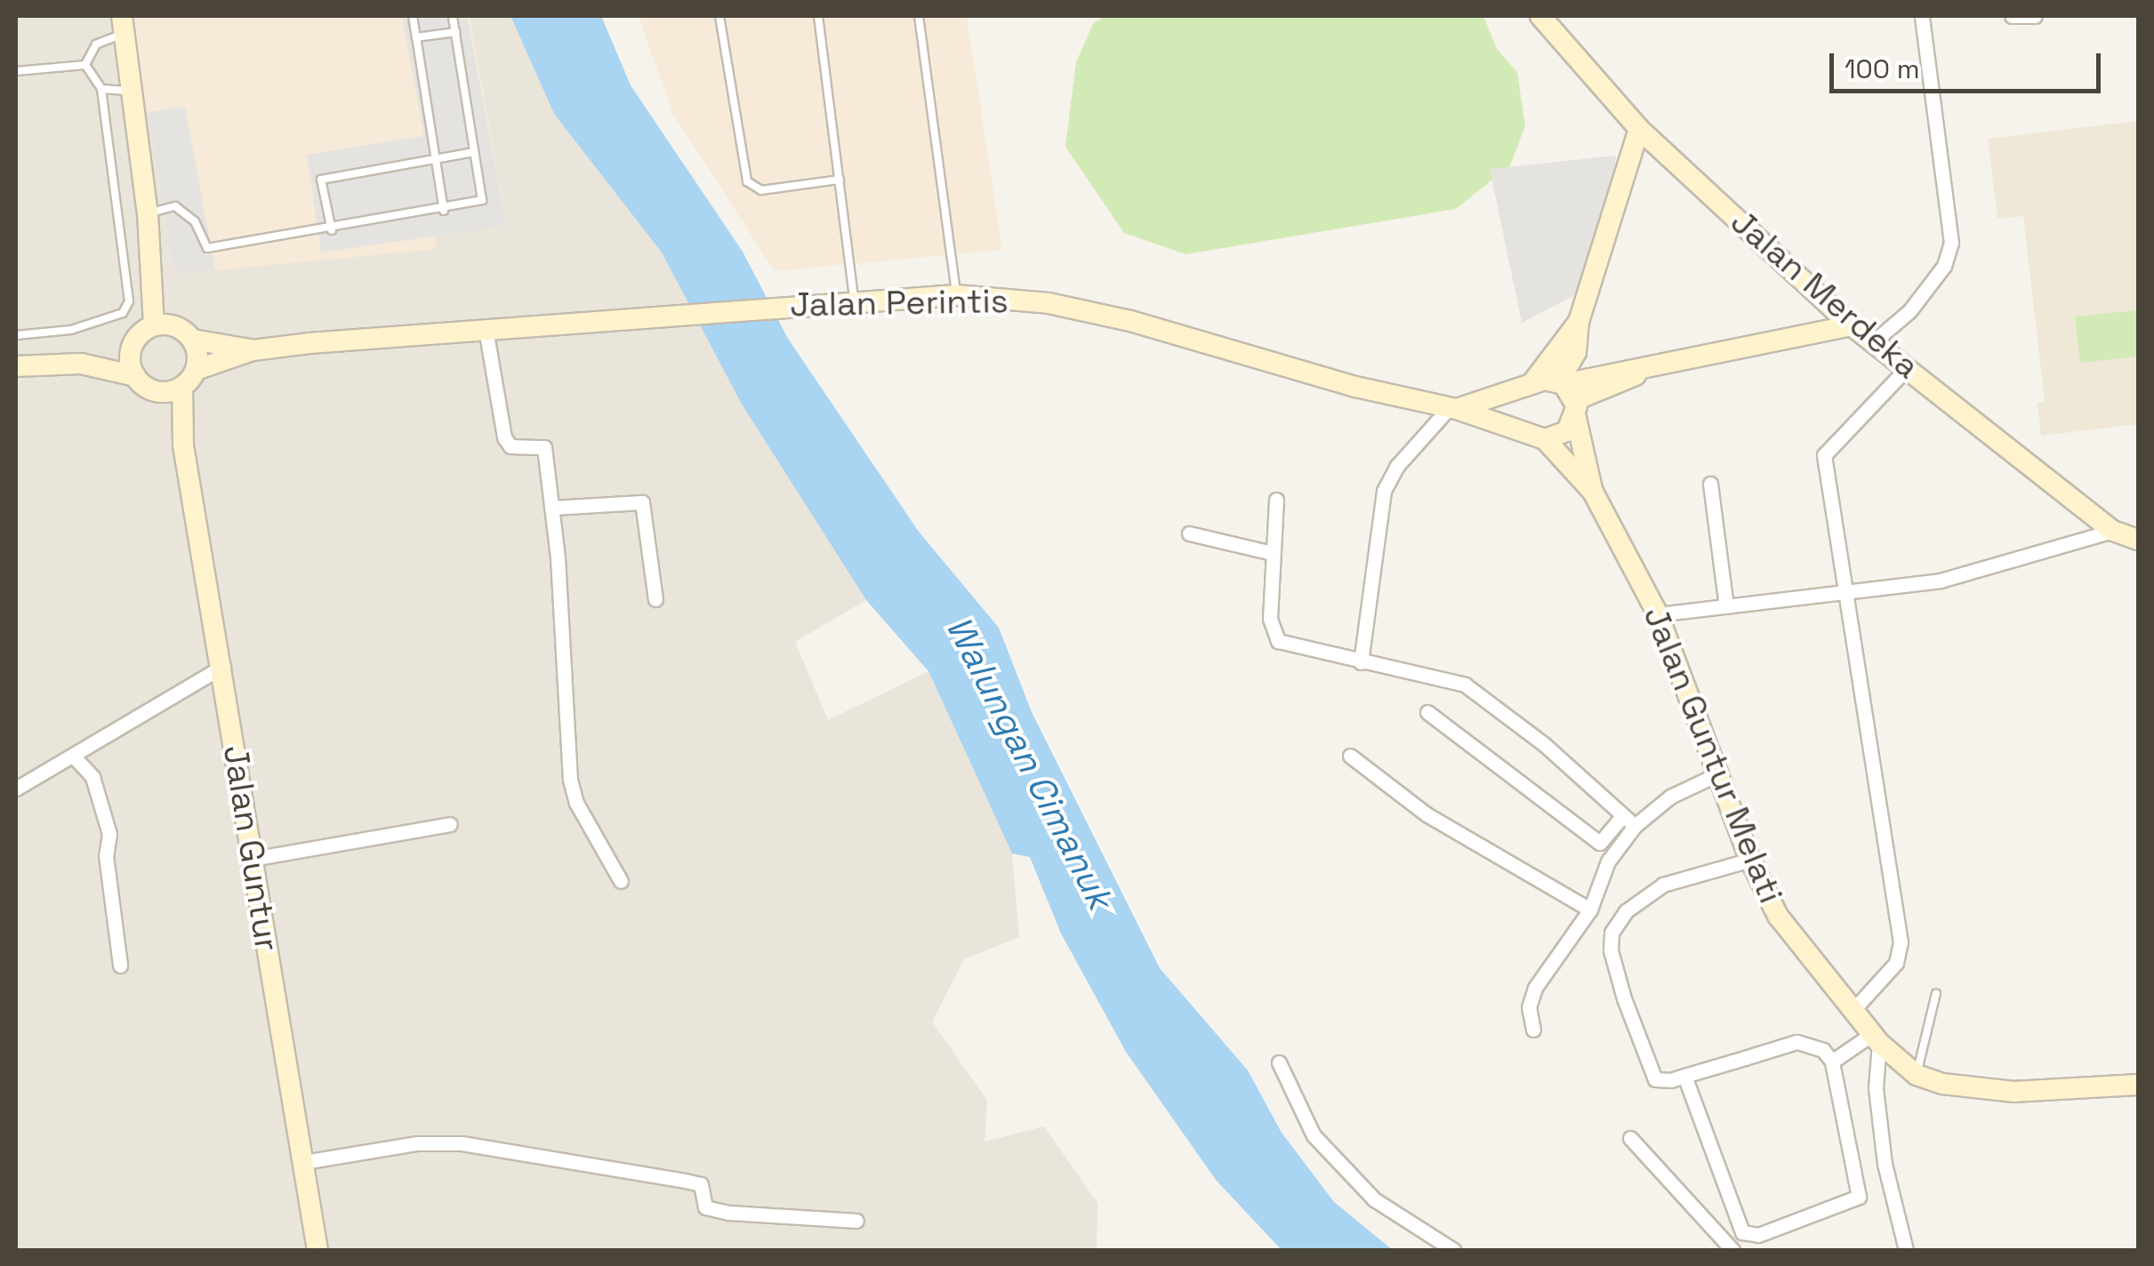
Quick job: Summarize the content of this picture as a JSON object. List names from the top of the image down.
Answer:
{
  "streets": {
    "street": [
      "Jalan Merdeka",
      "Jalan Perintis",
      "Jalan Guntur Melati",
      "Jalan Guntur"
    ]
  },
  "crossings": [
    ["Jalan Perintis", "Jalan Guntur Melati"],
    ["Jalan Perintis", "Jalan Guntur"]
  ],
  "water": ["Walungan Cimanuk"],
  "scale_bar": "100 m"
}
